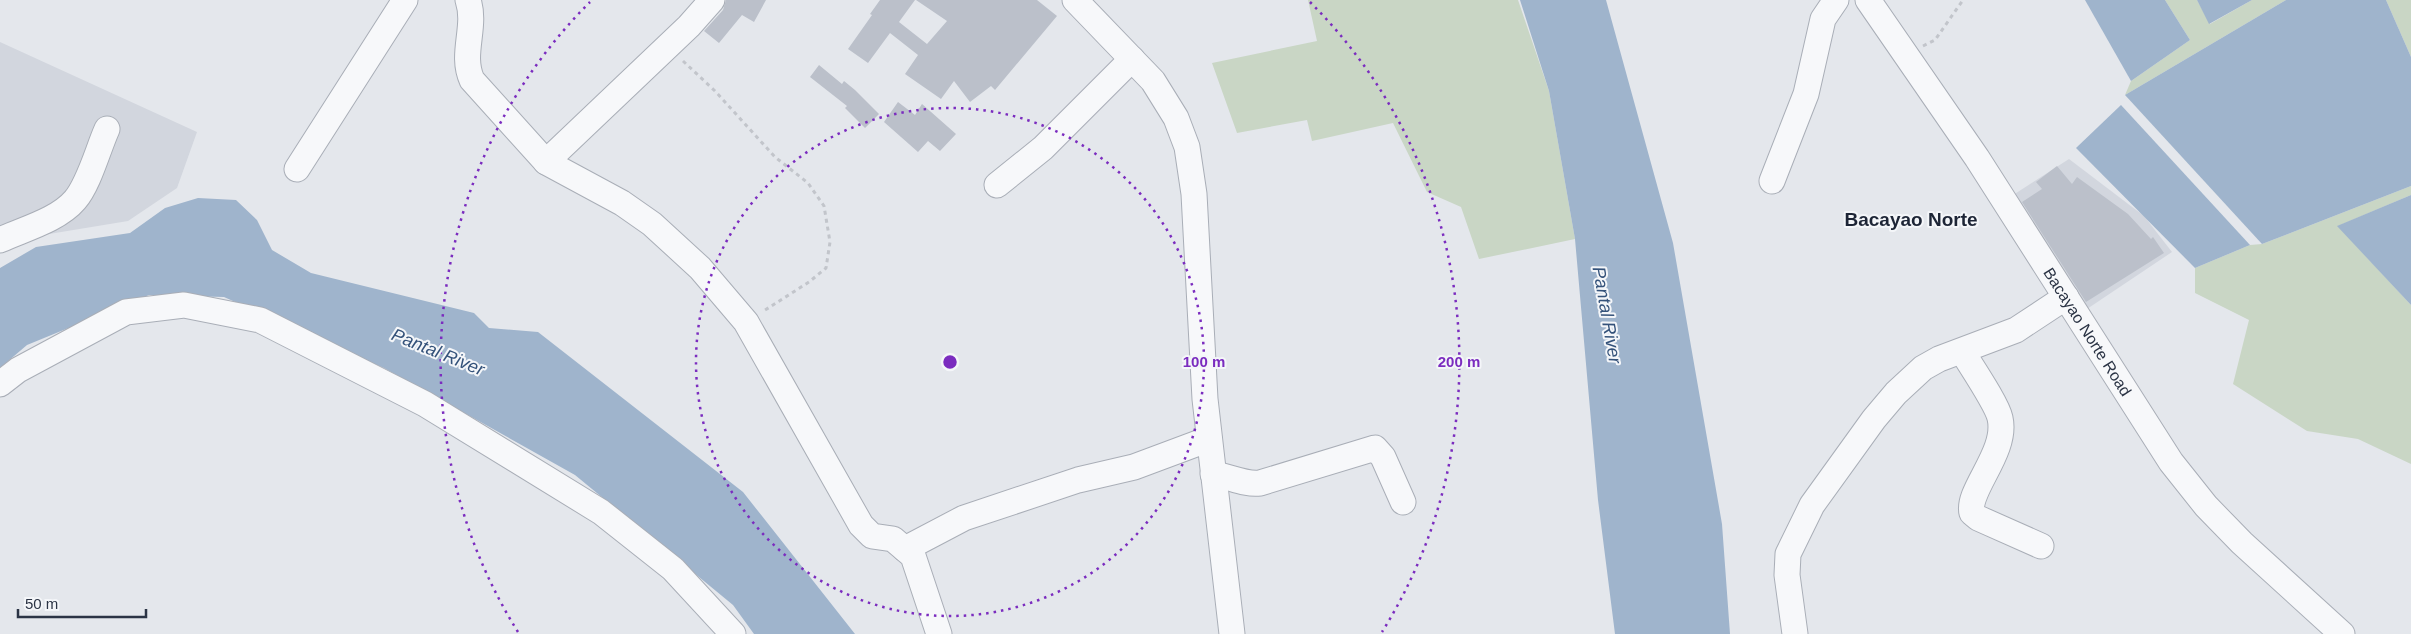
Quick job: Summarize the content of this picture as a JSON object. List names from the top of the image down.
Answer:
{
  "streets": {
    "street": ["Bacayao Norte Road"]
  },
  "districts": ["Bacayao Norte"],
  "water": ["Pantal River"],
  "scale_bar": "50 m",
  "rings": ["100 m", "200 m"]
}
